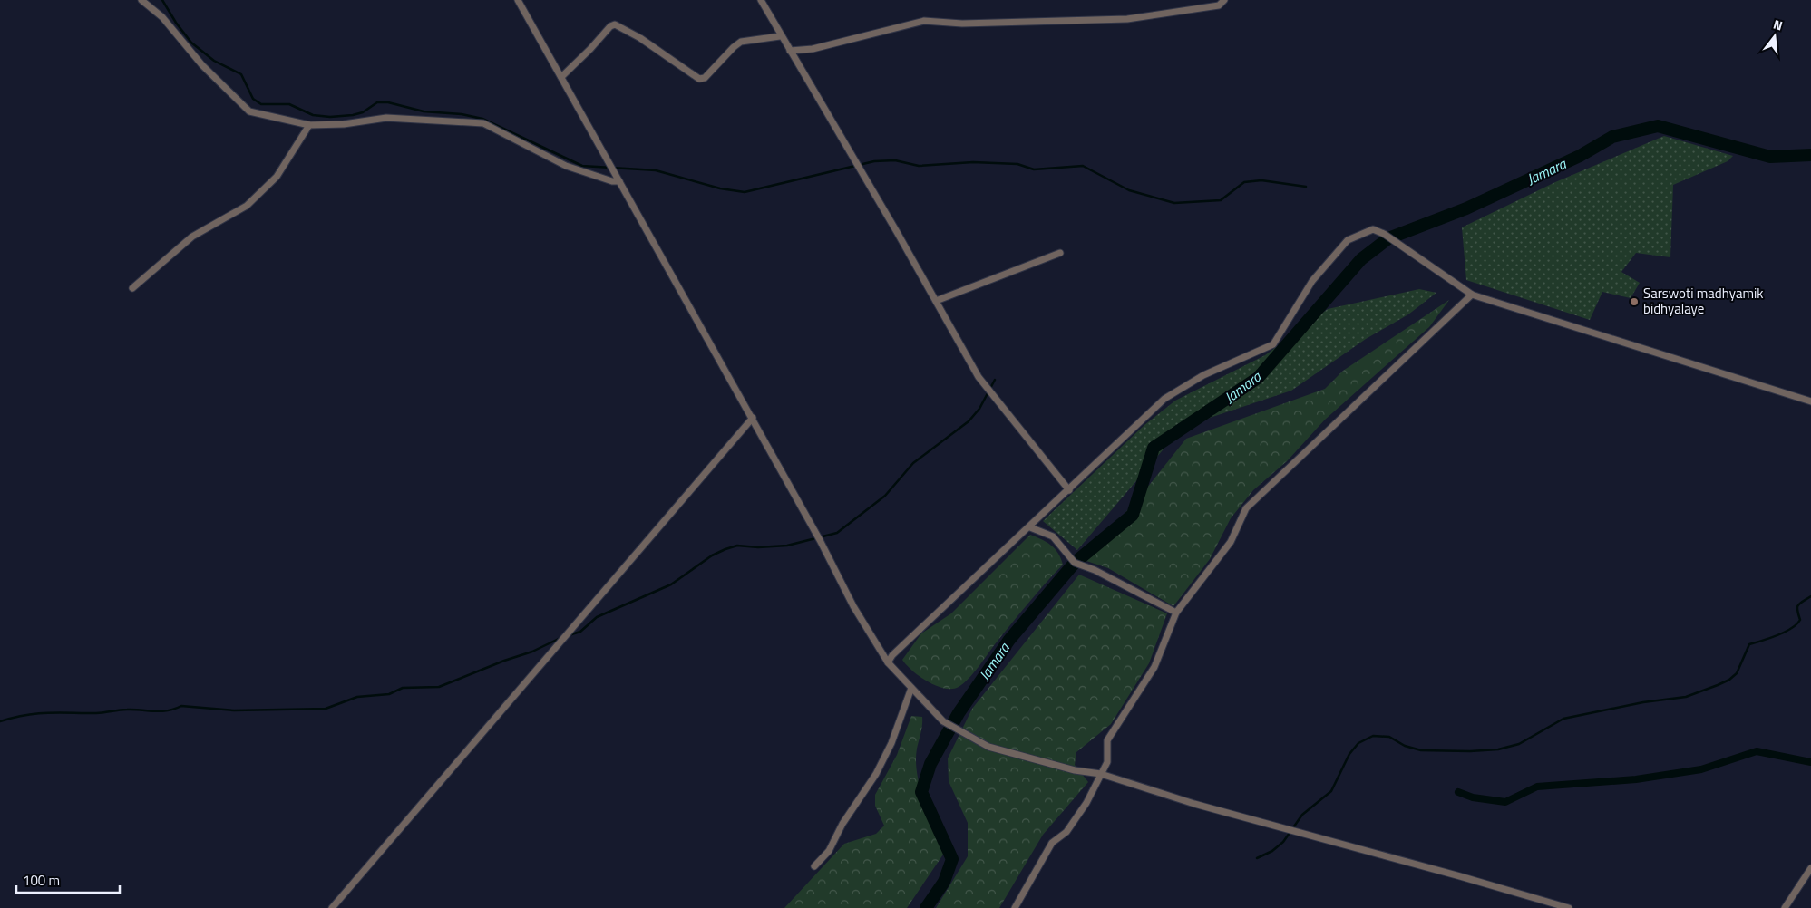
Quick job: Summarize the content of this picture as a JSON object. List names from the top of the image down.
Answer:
{
  "water": ["Jamara"],
  "places": ["Sarswoti madhyamik bidhyalaye"],
  "scale_bar": "100 m",
  "north": "top"
}
